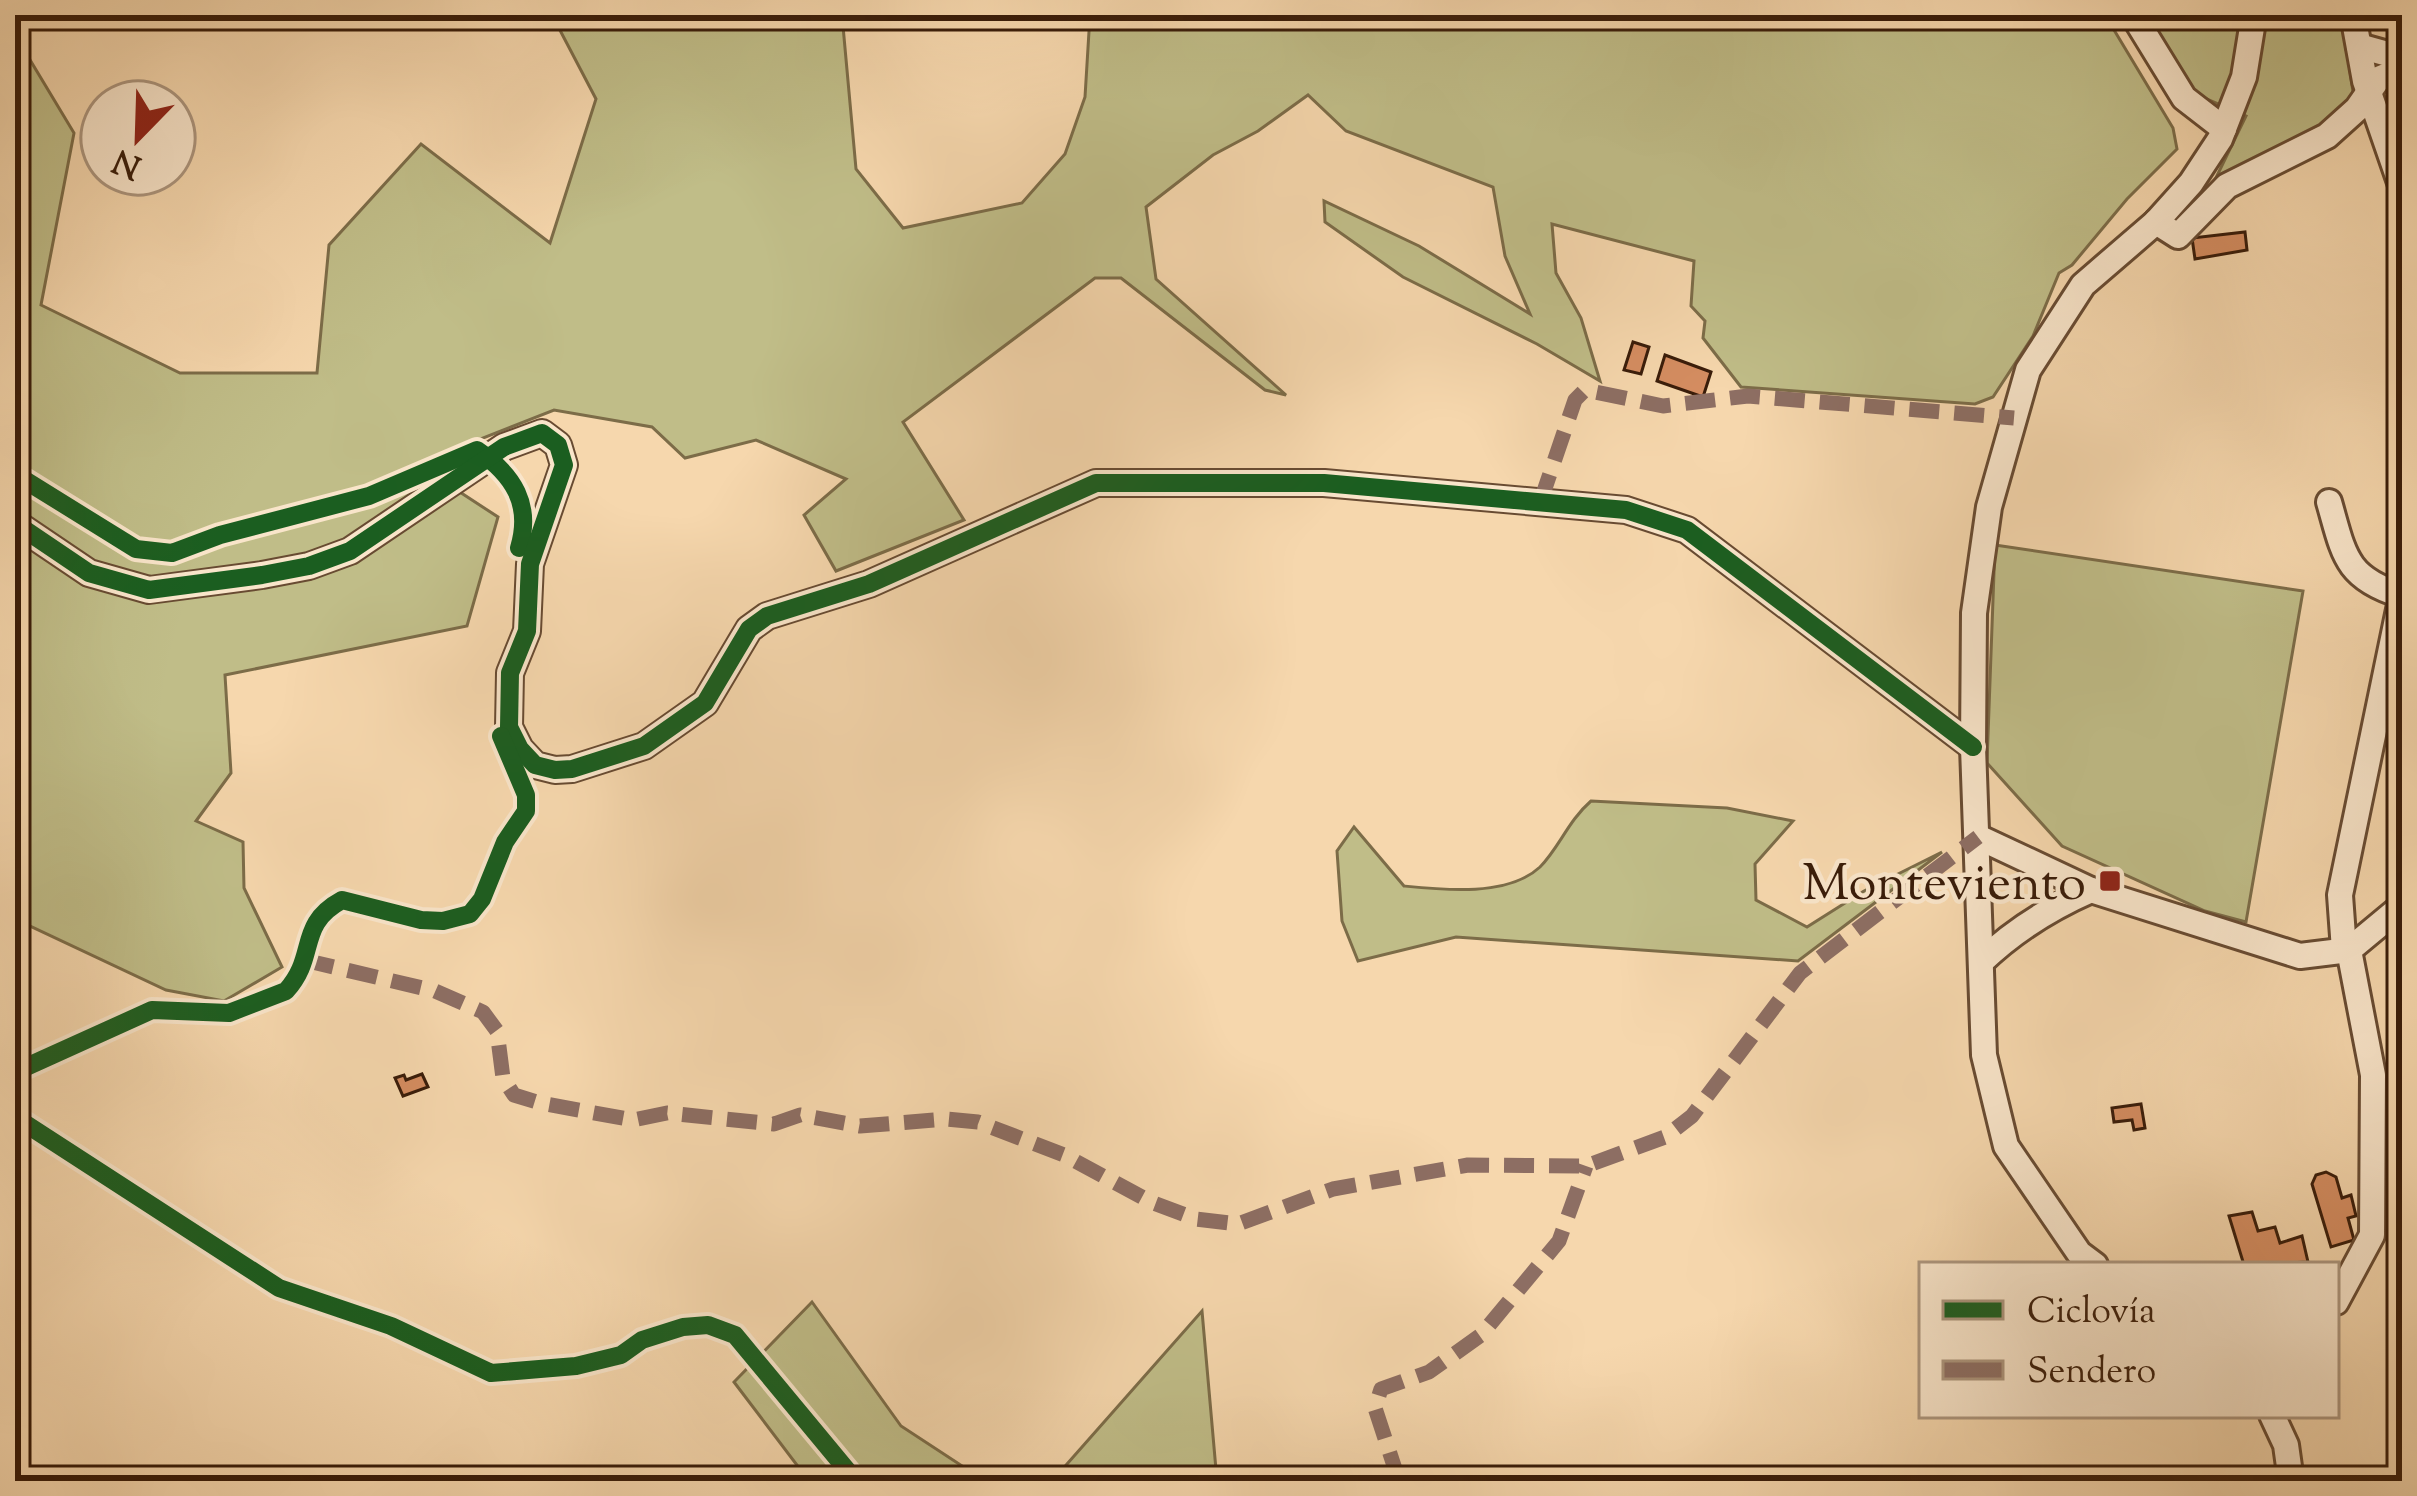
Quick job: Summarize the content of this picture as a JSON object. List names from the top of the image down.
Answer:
{
  "places": {
    "transit": ["Monteviento"]
  },
  "legend": ["Ciclovía", "Sendero"],
  "north": "bottom left"
}
